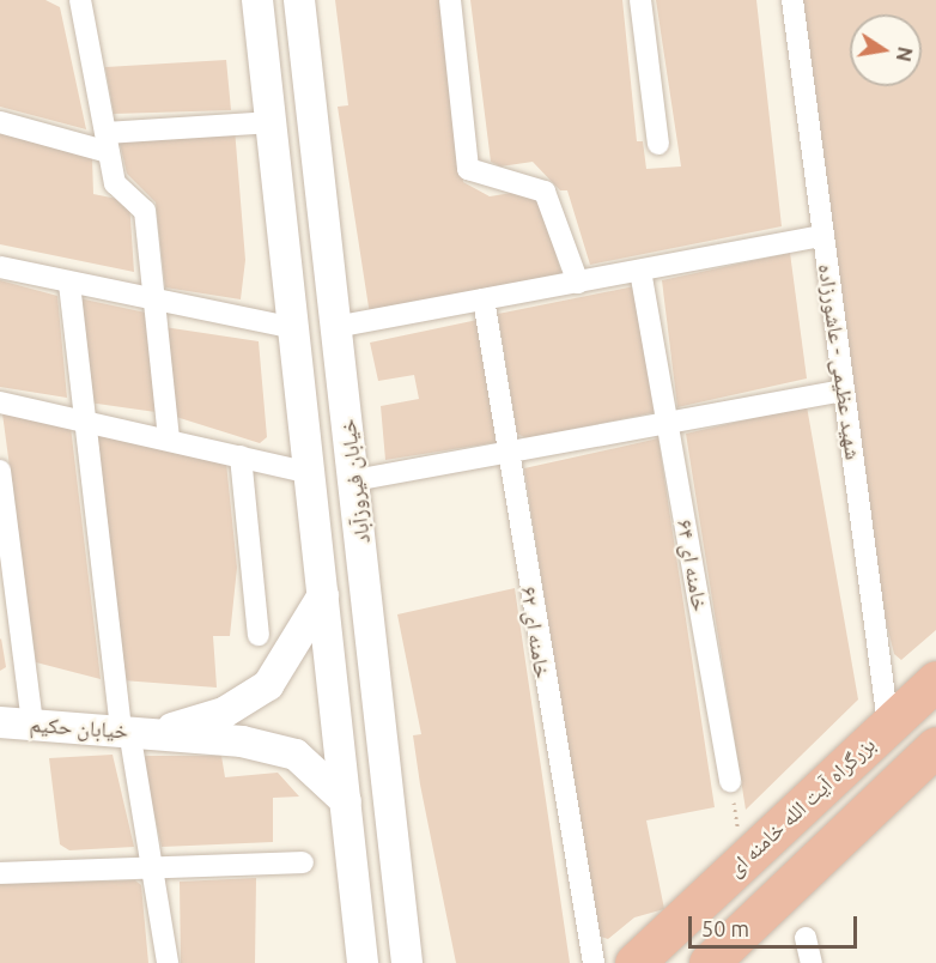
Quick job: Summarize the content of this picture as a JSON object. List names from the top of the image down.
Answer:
{
  "streets": {
    "highway": ["بزرگراه آیت الله خامنه ای"],
    "main road": ["خیابان فیروزآباد", "خیابان حکیم"],
    "street": ["شهید عظیمی - عاشورزاده", "خامنه ای ۶۴", "خامنه ای ۶۲"]
  },
  "crossings": [
    ["شهید عظیمی - عاشورزاده", "بزرگراه آیت الله خامنه ای"],
    ["خیابان فیروزآباد", "خیابان حکیم"]
  ],
  "scale_bar": "50 m",
  "north": "right"
}
